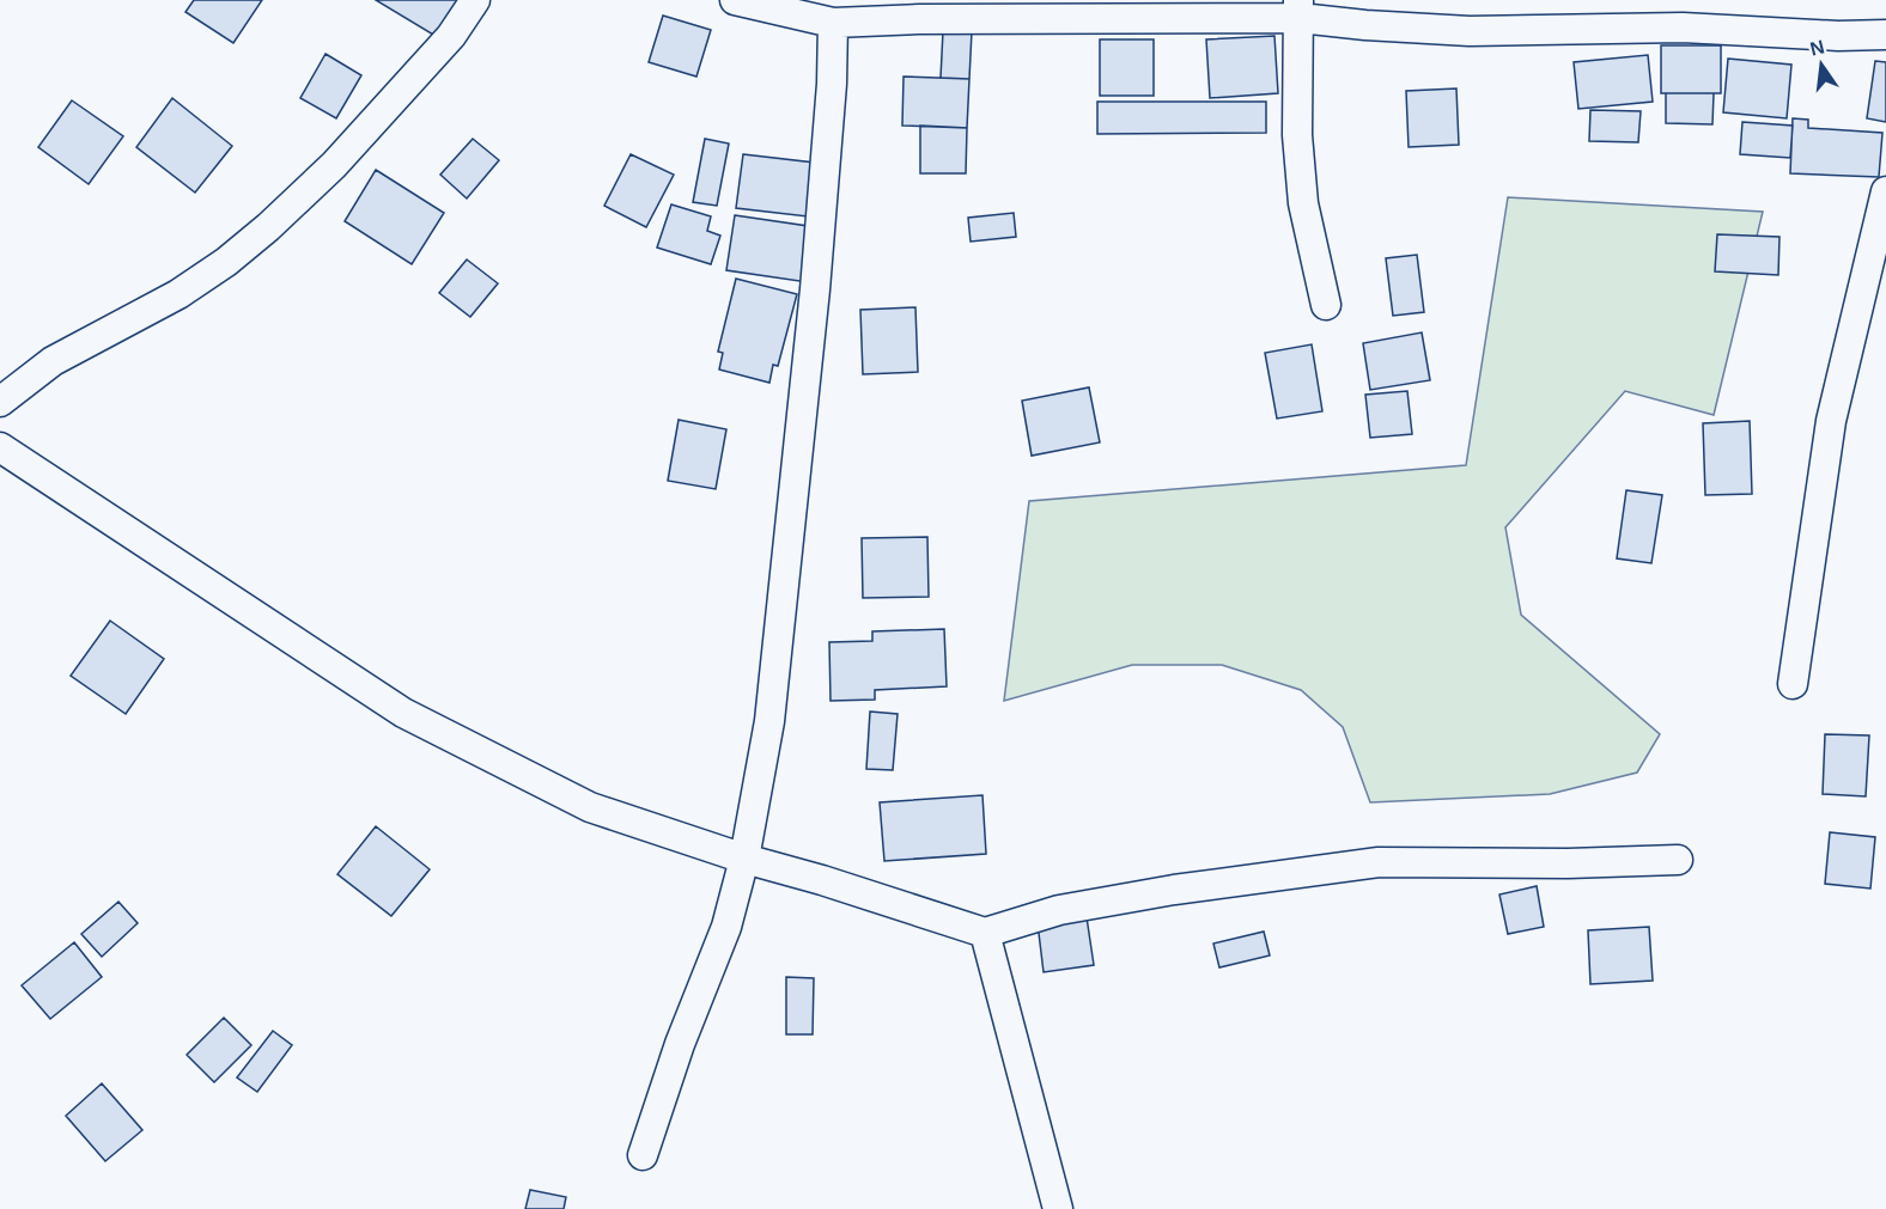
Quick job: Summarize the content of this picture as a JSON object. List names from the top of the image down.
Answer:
{
  "north": "top"
}
